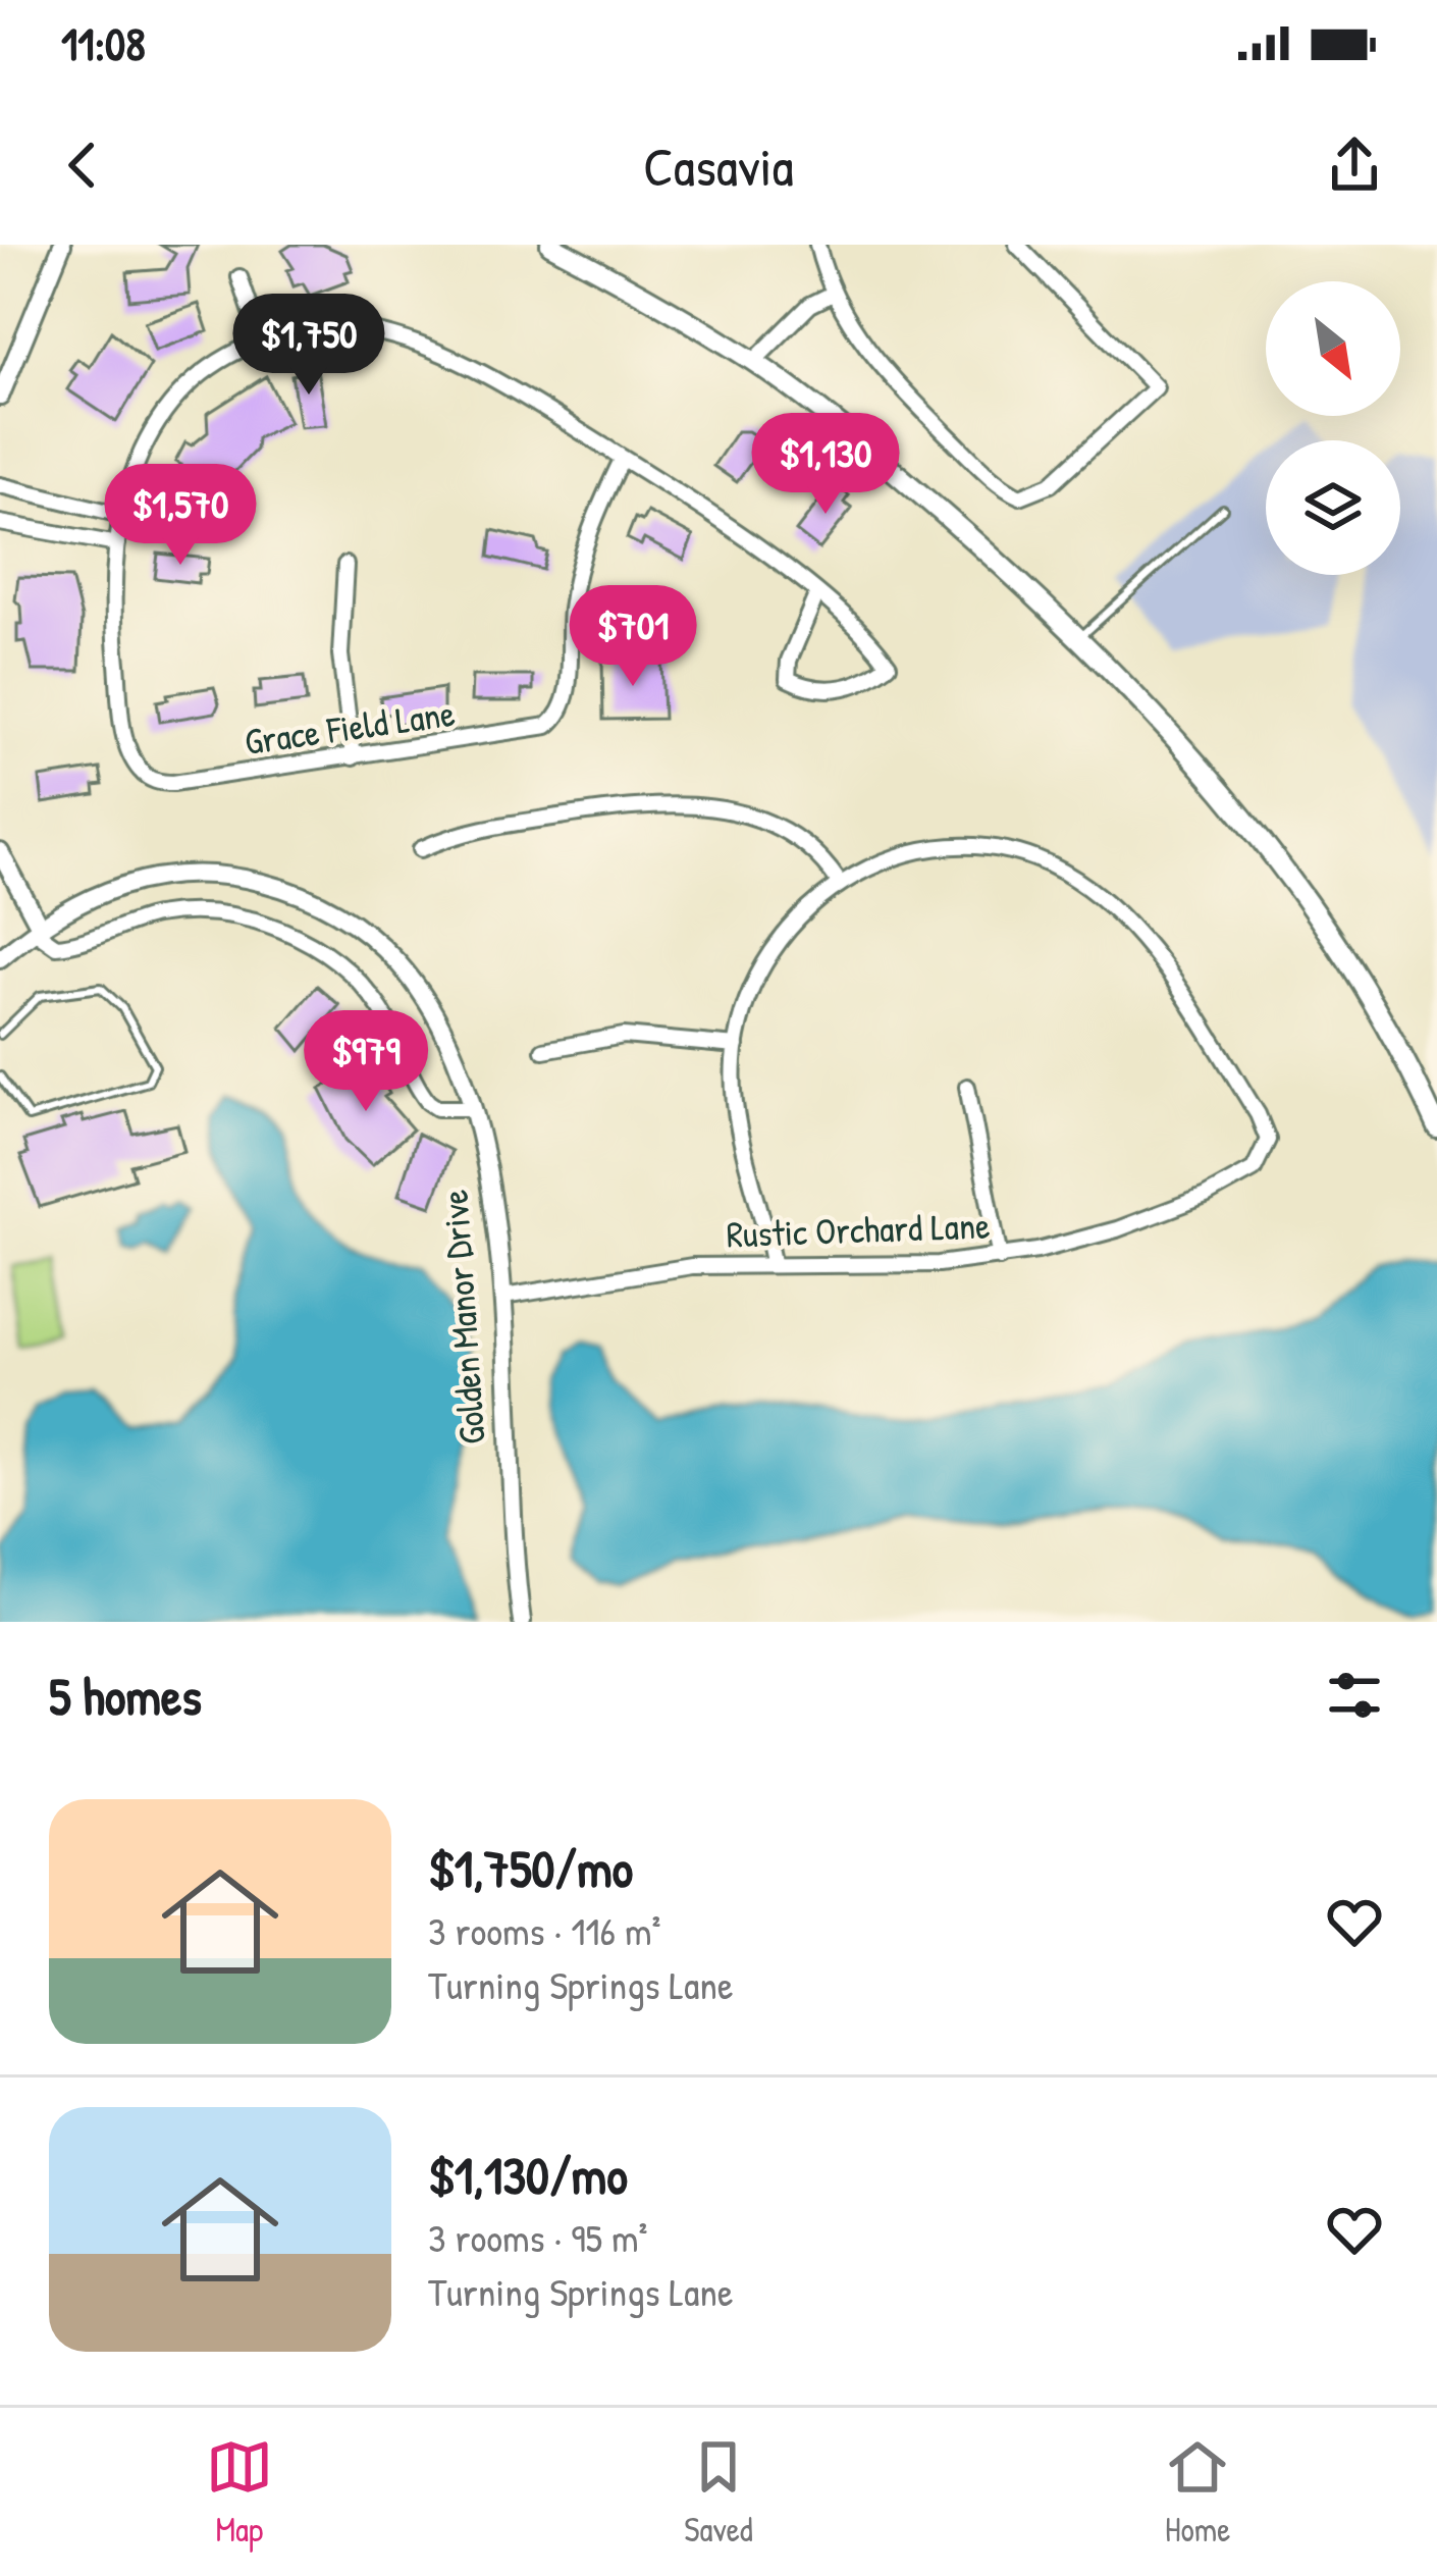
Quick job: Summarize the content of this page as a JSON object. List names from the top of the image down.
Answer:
{
  "streets": {
    "street": ["Grace Field Lane", "Rustic Orchard Lane", "Golden Manor Drive"]
  },
  "crossings": [
    ["Rustic Orchard Lane", "Golden Manor Drive"]
  ],
  "north": "bottom right",
  "page": {
    "status": "11:08",
    "header": "Casavia",
    "price": [
      "$1,750",
      "$1,130",
      "$1,570",
      "$701",
      "$979"
    ],
    "heading": "5 homes",
    "list": [
      {
        "name": "$1,750/mo",
        "note": "3 rooms · 116 m² · Turning Springs Lane"
      },
      {
        "name": "$1,130/mo",
        "note": "3 rooms · 95 m² · Turning Springs Lane"
      }
    ],
    "tabs": ["Map", "Saved", "Home"]
  }
}
